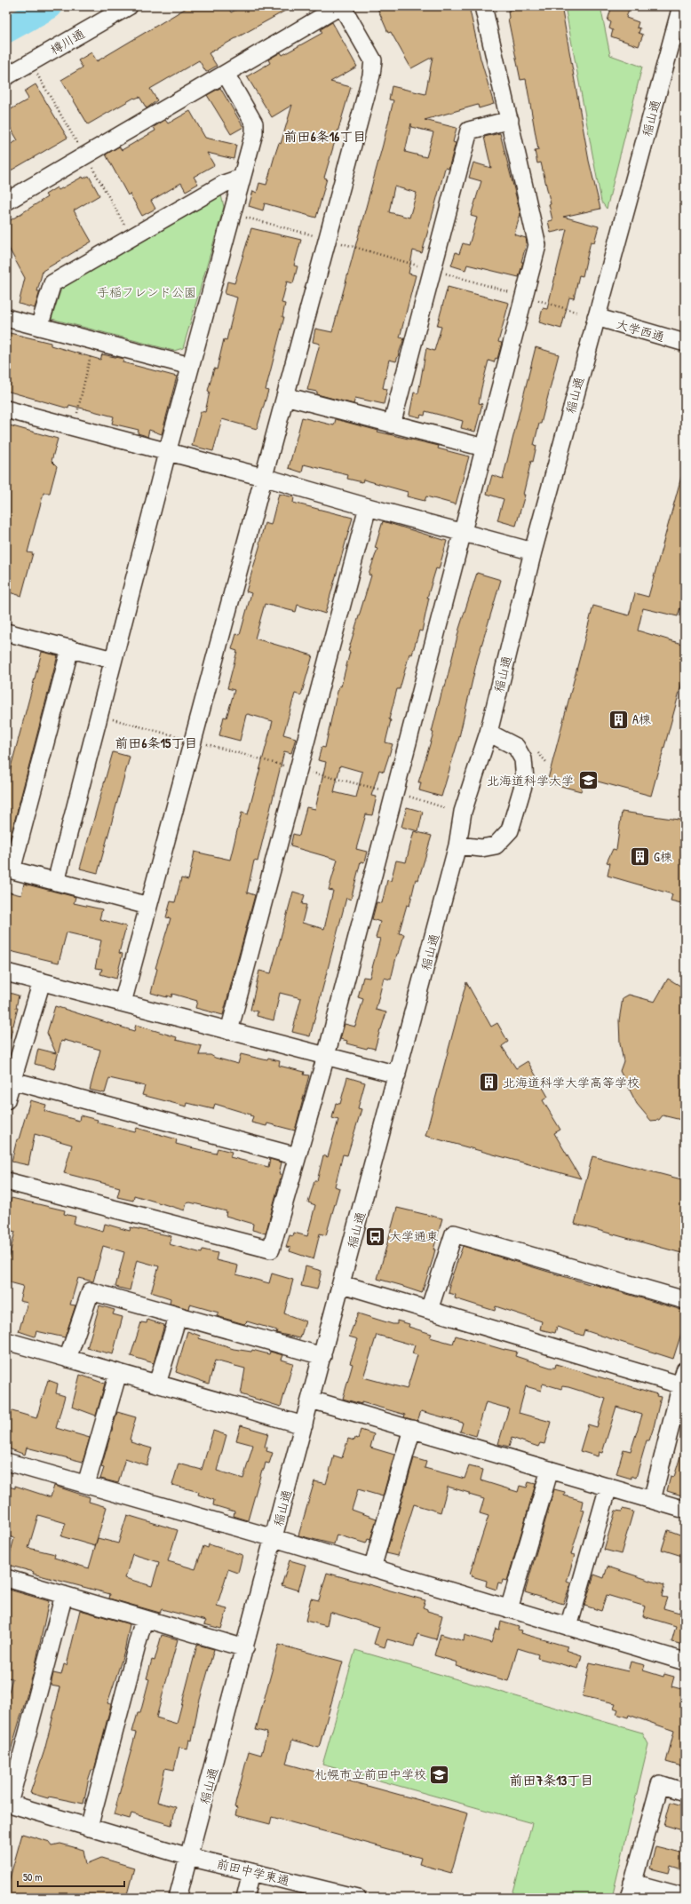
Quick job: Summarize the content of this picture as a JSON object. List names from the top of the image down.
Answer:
{
  "streets": {
    "street": [
      "樽川通",
      "稲山通",
      "大学西通",
      "前田中学東通"
    ]
  },
  "crossings": [
    ["稲山通", "大学西通"],
    ["稲山通", "前田中学東通"]
  ],
  "districts": ["前田6条16丁目", "前田6条15丁目", "前田7条13丁目"],
  "parks": ["手稲フレンド公園"],
  "places": {
    "building": ["A棟", "G棟", "北海道科学大学高等学校"],
    "school or university": ["北海道科学大学", "札幌市立前田中学校"],
    "bus stop": ["大学通東"]
  },
  "scale_bar": "50 m"
}
